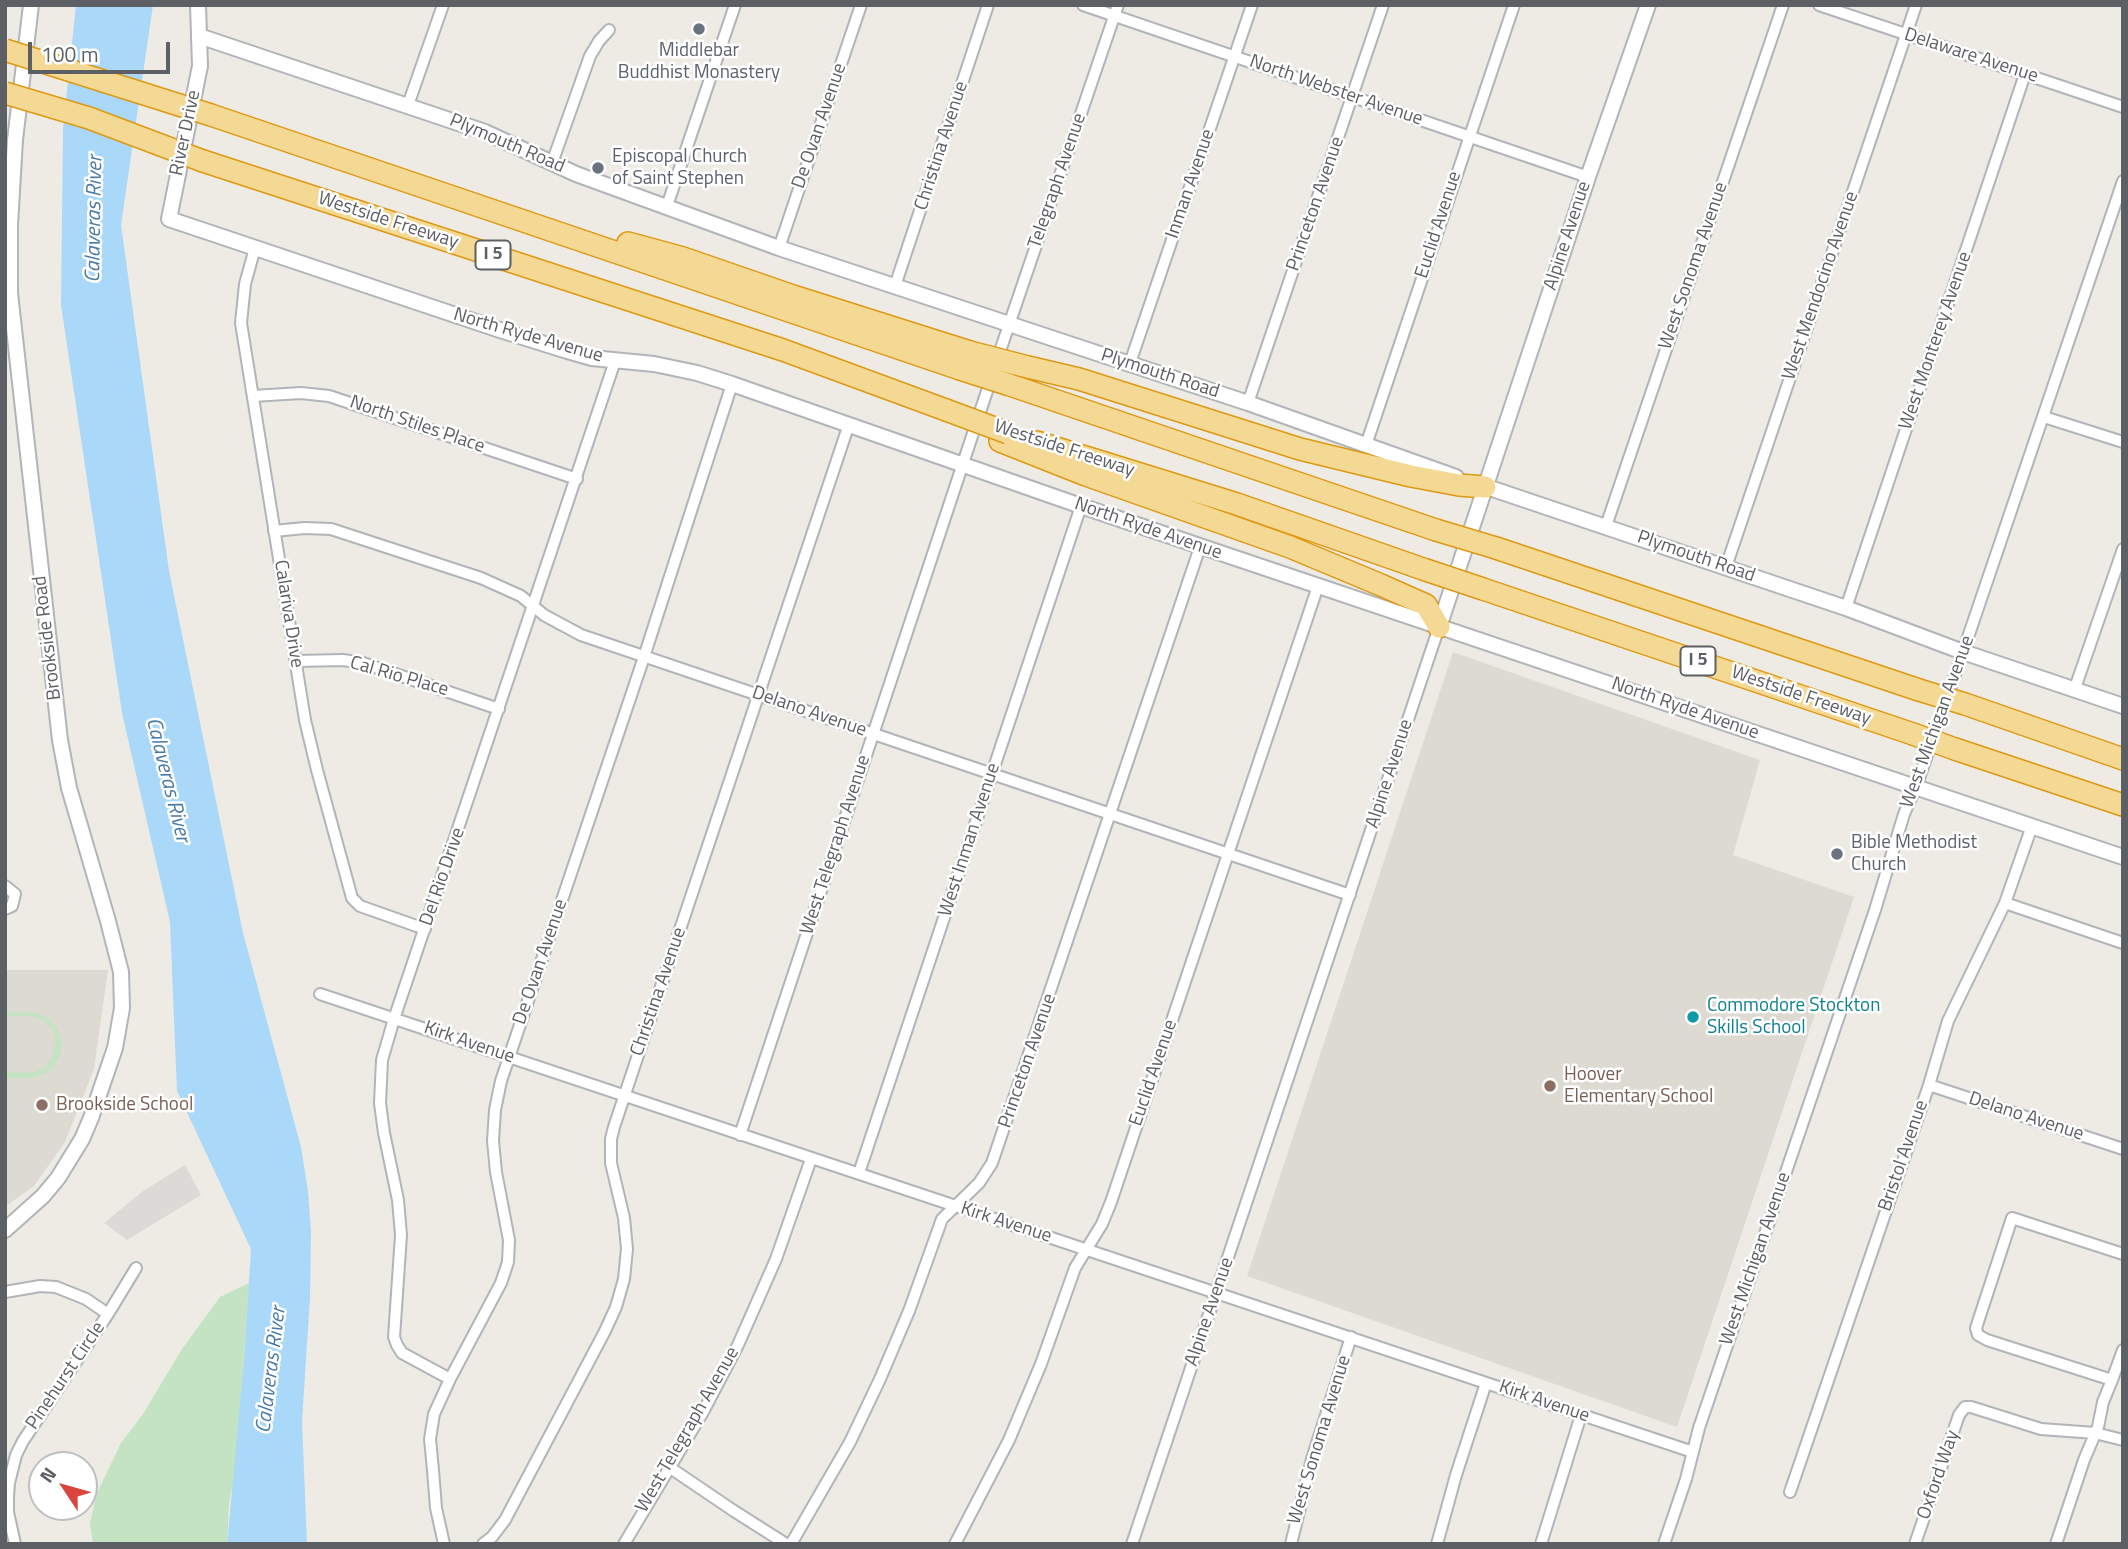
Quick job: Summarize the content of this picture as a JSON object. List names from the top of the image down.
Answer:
{
  "streets": {
    "highway": ["Westside Freeway", "I 5"],
    "street": [
      "Delaware Avenue",
      "North Webster Avenue",
      "De Ovan Avenue",
      "River Drive",
      "Plymouth Road",
      "Christina Avenue",
      "Telegraph Avenue",
      "Inman Avenue",
      "Princeton Avenue",
      "Euclid Avenue",
      "Alpine Avenue",
      "West Sonoma Avenue",
      "West Mendocino Avenue",
      "North Ryde Avenue",
      "West Monterey Avenue",
      "North Stiles Place",
      "Calariva Drive",
      "Brookside Road",
      "Cal Rio Place",
      "Delano Avenue",
      "West Michigan Avenue",
      "West Inman Avenue",
      "West Telegraph Avenue",
      "Del Rio Drive",
      "Kirk Avenue",
      "Bristol Avenue",
      "Pinehurst Circle",
      "Oxford Way"
    ]
  },
  "crossings": [
    ["Delaware Avenue", "West Mendocino Avenue"],
    ["Delaware Avenue", "West Monterey Avenue"],
    ["North Webster Avenue", "Telegraph Avenue"],
    ["North Webster Avenue", "Inman Avenue"],
    ["North Webster Avenue", "Princeton Avenue"],
    ["North Webster Avenue", "Euclid Avenue"],
    ["North Webster Avenue", "Alpine Avenue"],
    ["De Ovan Avenue", "Plymouth Road"],
    ["De Ovan Avenue", "North Ryde Avenue"],
    ["De Ovan Avenue", "Delano Avenue"],
    ["De Ovan Avenue", "Del Rio Drive"],
    ["De Ovan Avenue", "Kirk Avenue"],
    ["River Drive", "Plymouth Road"],
    ["River Drive", "North Ryde Avenue"],
    ["Plymouth Road", "Christina Avenue"],
    ["Plymouth Road", "Telegraph Avenue"],
    ["Plymouth Road", "Inman Avenue"],
    ["Plymouth Road", "Princeton Avenue"],
    ["Plymouth Road", "Euclid Avenue"],
    ["Plymouth Road", "Alpine Avenue"],
    ["Plymouth Road", "West Sonoma Avenue"],
    ["Plymouth Road", "West Mendocino Avenue"],
    ["Plymouth Road", "West Monterey Avenue"],
    ["Plymouth Road", "West Michigan Avenue"],
    ["Christina Avenue", "North Ryde Avenue"],
    ["Christina Avenue", "Delano Avenue"],
    ["Christina Avenue", "Kirk Avenue"],
    ["Telegraph Avenue", "West Telegraph Avenue"],
    ["Princeton Avenue", "North Ryde Avenue"],
    ["Princeton Avenue", "Delano Avenue"],
    ["Princeton Avenue", "Kirk Avenue"],
    ["Euclid Avenue", "North Ryde Avenue"],
    ["Euclid Avenue", "Delano Avenue"],
    ["Euclid Avenue", "Kirk Avenue"],
    ["Alpine Avenue", "North Ryde Avenue"],
    ["Alpine Avenue", "Delano Avenue"],
    ["Alpine Avenue", "Kirk Avenue"],
    ["West Sonoma Avenue", "Kirk Avenue"],
    ["North Ryde Avenue", "Calariva Drive"],
    ["North Ryde Avenue", "West Michigan Avenue"],
    ["North Ryde Avenue", "West Inman Avenue"],
    ["North Ryde Avenue", "West Telegraph Avenue"],
    ["North Ryde Avenue", "Del Rio Drive"],
    ["North Ryde Avenue", "Bristol Avenue"],
    ["North Stiles Place", "Calariva Drive"],
    ["North Stiles Place", "Del Rio Drive"],
    ["Calariva Drive", "Cal Rio Place"],
    ["Calariva Drive", "Delano Avenue"],
    ["Calariva Drive", "Del Rio Drive"],
    ["Cal Rio Place", "Del Rio Drive"],
    ["Delano Avenue", "West Inman Avenue"],
    ["Delano Avenue", "West Telegraph Avenue"],
    ["Delano Avenue", "Del Rio Drive"],
    ["Delano Avenue", "Bristol Avenue"],
    ["West Michigan Avenue", "Kirk Avenue"],
    ["West Inman Avenue", "Kirk Avenue"],
    ["West Telegraph Avenue", "Kirk Avenue"],
    ["Del Rio Drive", "Kirk Avenue"]
  ],
  "water": ["Calaveras River"],
  "places": [
    "Middlebar Buddhist Monastery",
    "Episcopal Church of Saint Stephen",
    "Bible Methodist Church",
    "Commodore Stockton Skills School",
    "Hoover Elementary School",
    "Brookside School"
  ],
  "scale_bar": "100 m",
  "north": "top left"
}
